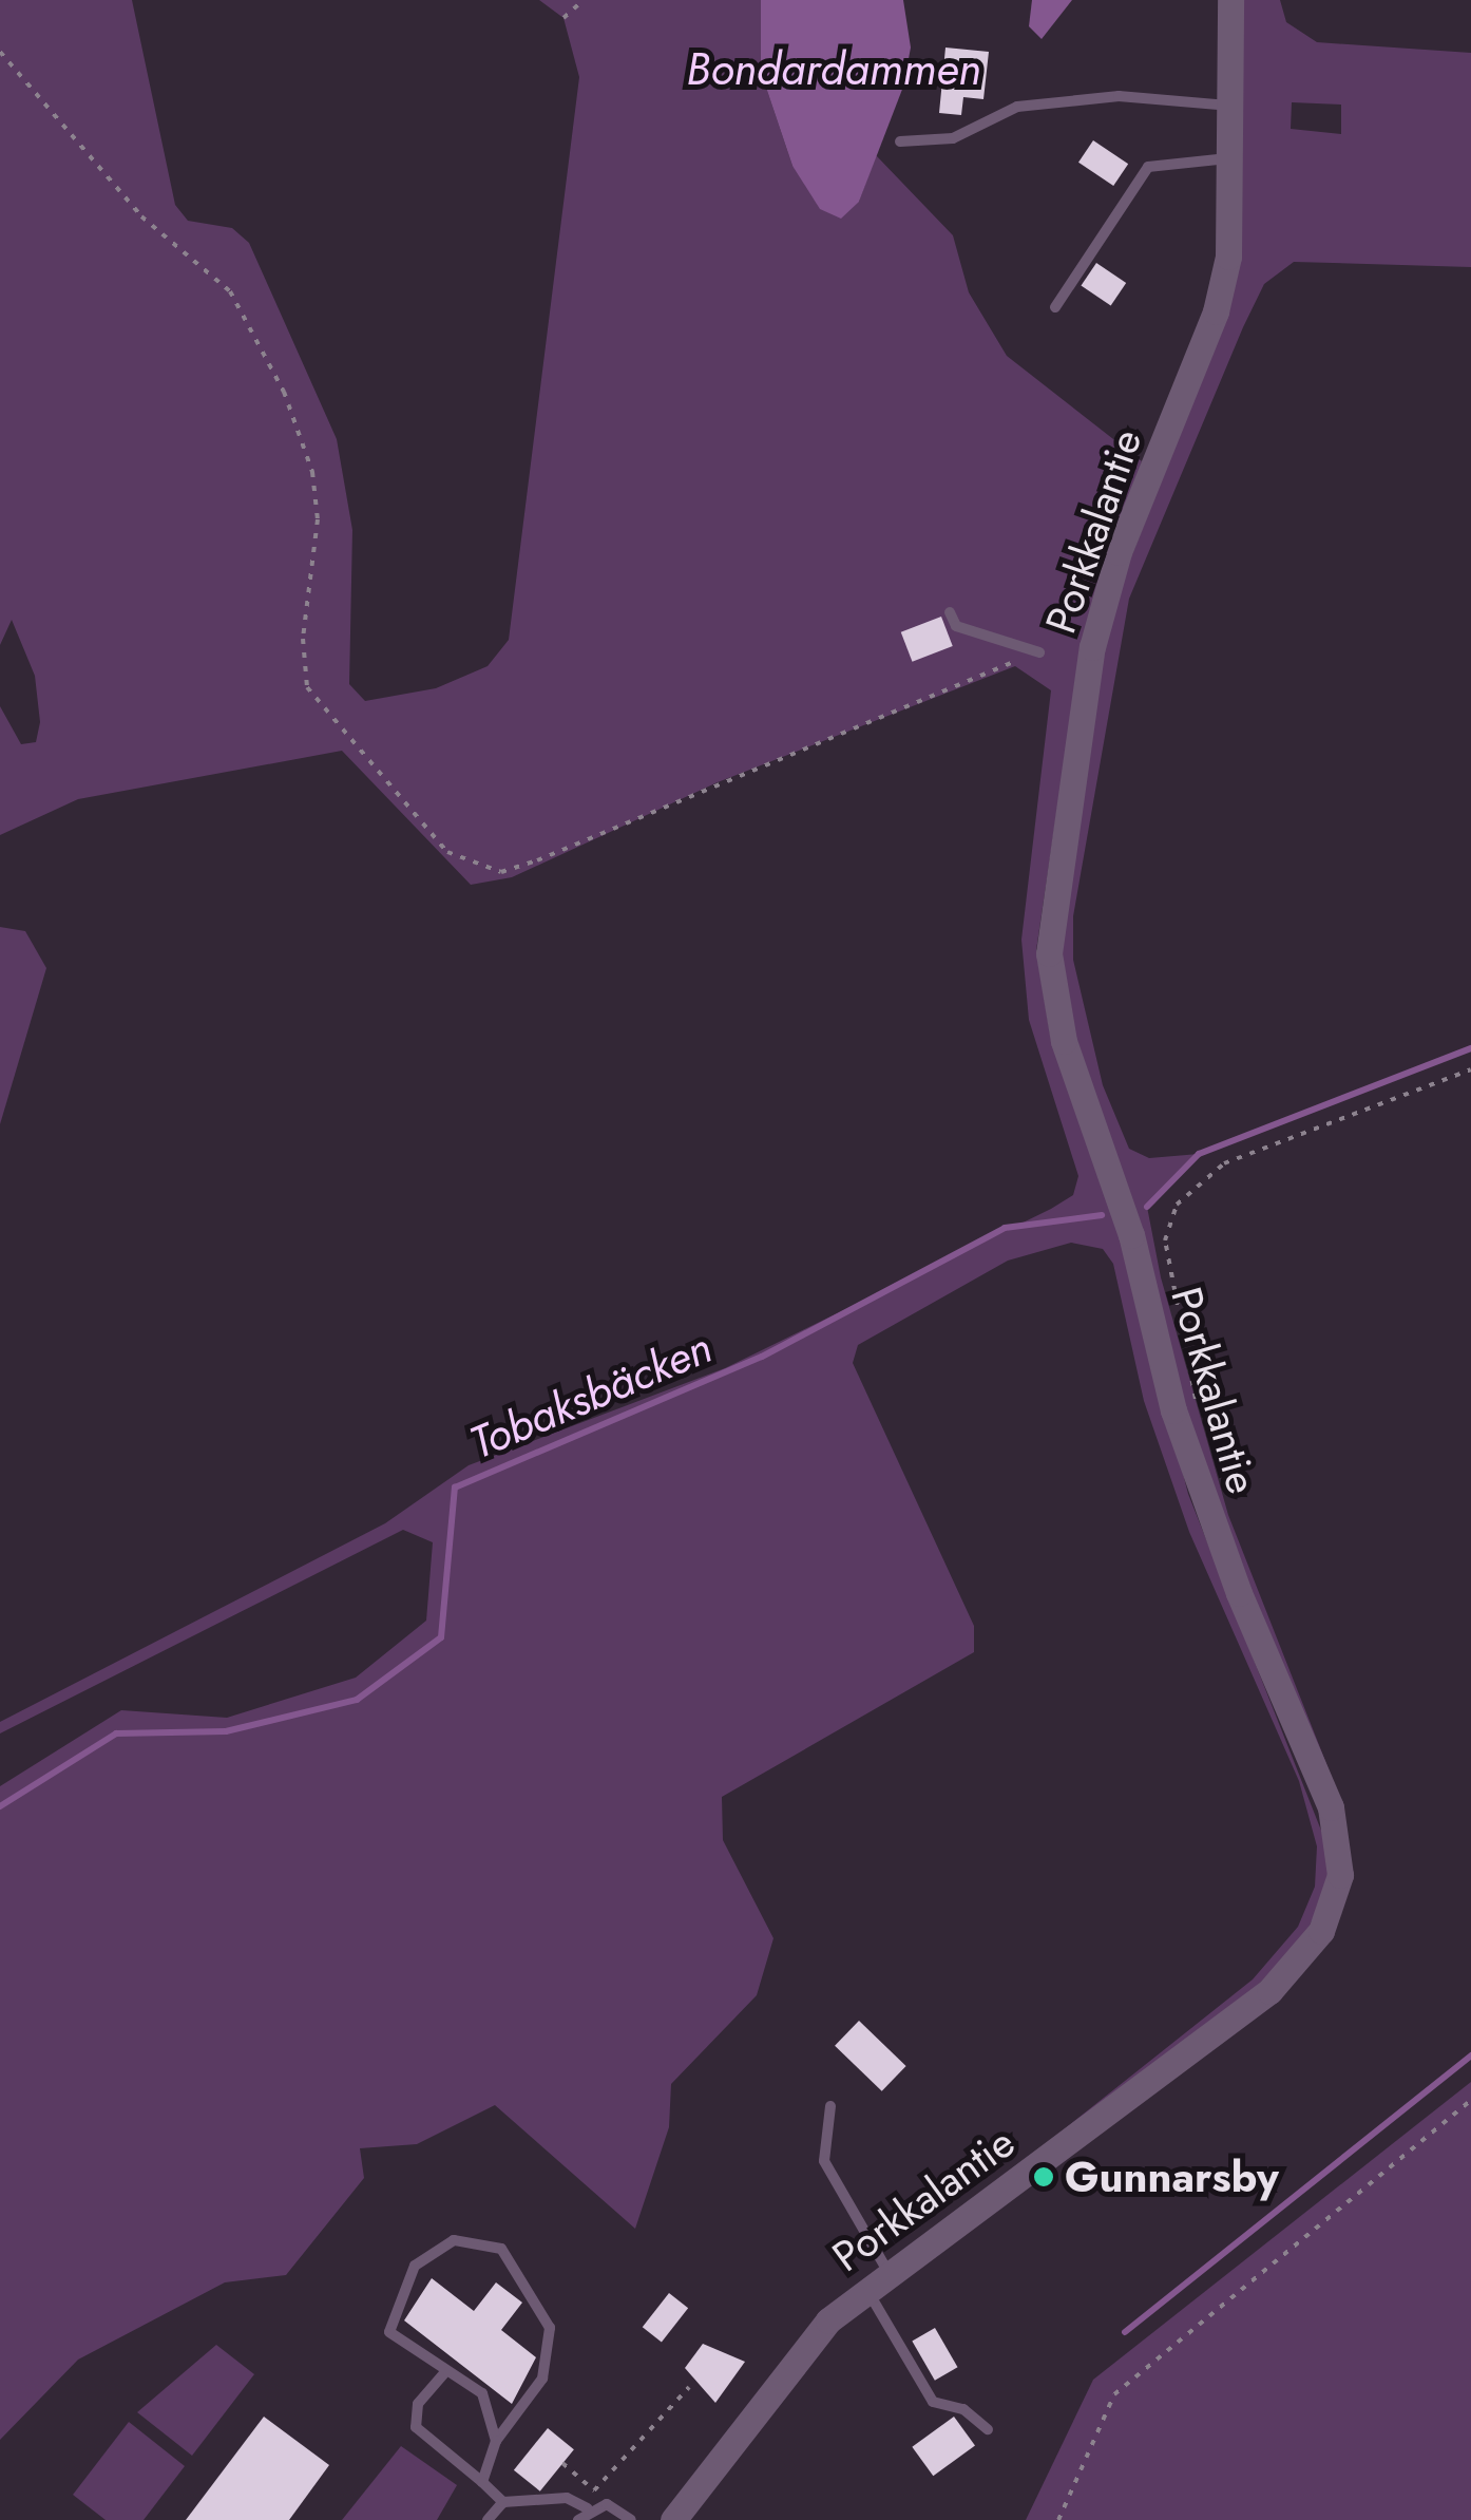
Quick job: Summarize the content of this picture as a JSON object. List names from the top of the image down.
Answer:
{
  "streets": {
    "street": ["Porkkalantie"]
  },
  "water": ["Bondardammen", "Tobaksbäcken"],
  "places": ["Gunnarsby"]
}
